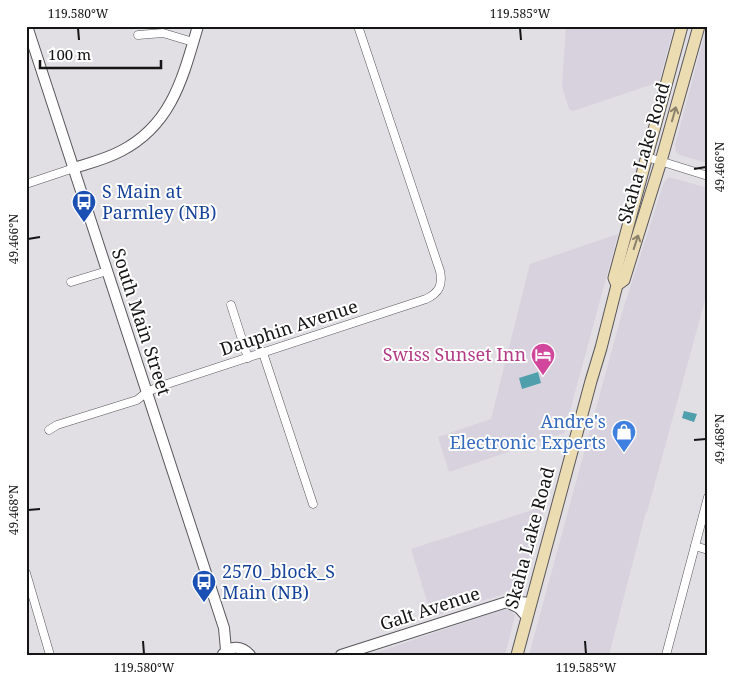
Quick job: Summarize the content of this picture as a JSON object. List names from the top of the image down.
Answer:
{
  "streets": {
    "main road": ["Skaha Lake Road"],
    "street": ["South Main Street", "Dauphin Avenue", "Galt Avenue"]
  },
  "crossings": [
    ["Skaha Lake Road", "Galt Avenue"],
    ["South Main Street", "Dauphin Avenue"]
  ],
  "places": {
    "bus stop": ["S Main at Parmley (NB)", "2570_block_S Main (NB)"],
    "hotel": ["Swiss Sunset Inn"],
    "shop": ["Andre's Electronic Experts"]
  },
  "scale_bar": "100 m",
  "coordinates": [
    "119.580°W",
    "119.585°W",
    "49.466°N",
    "49.468°N"
  ]
}
